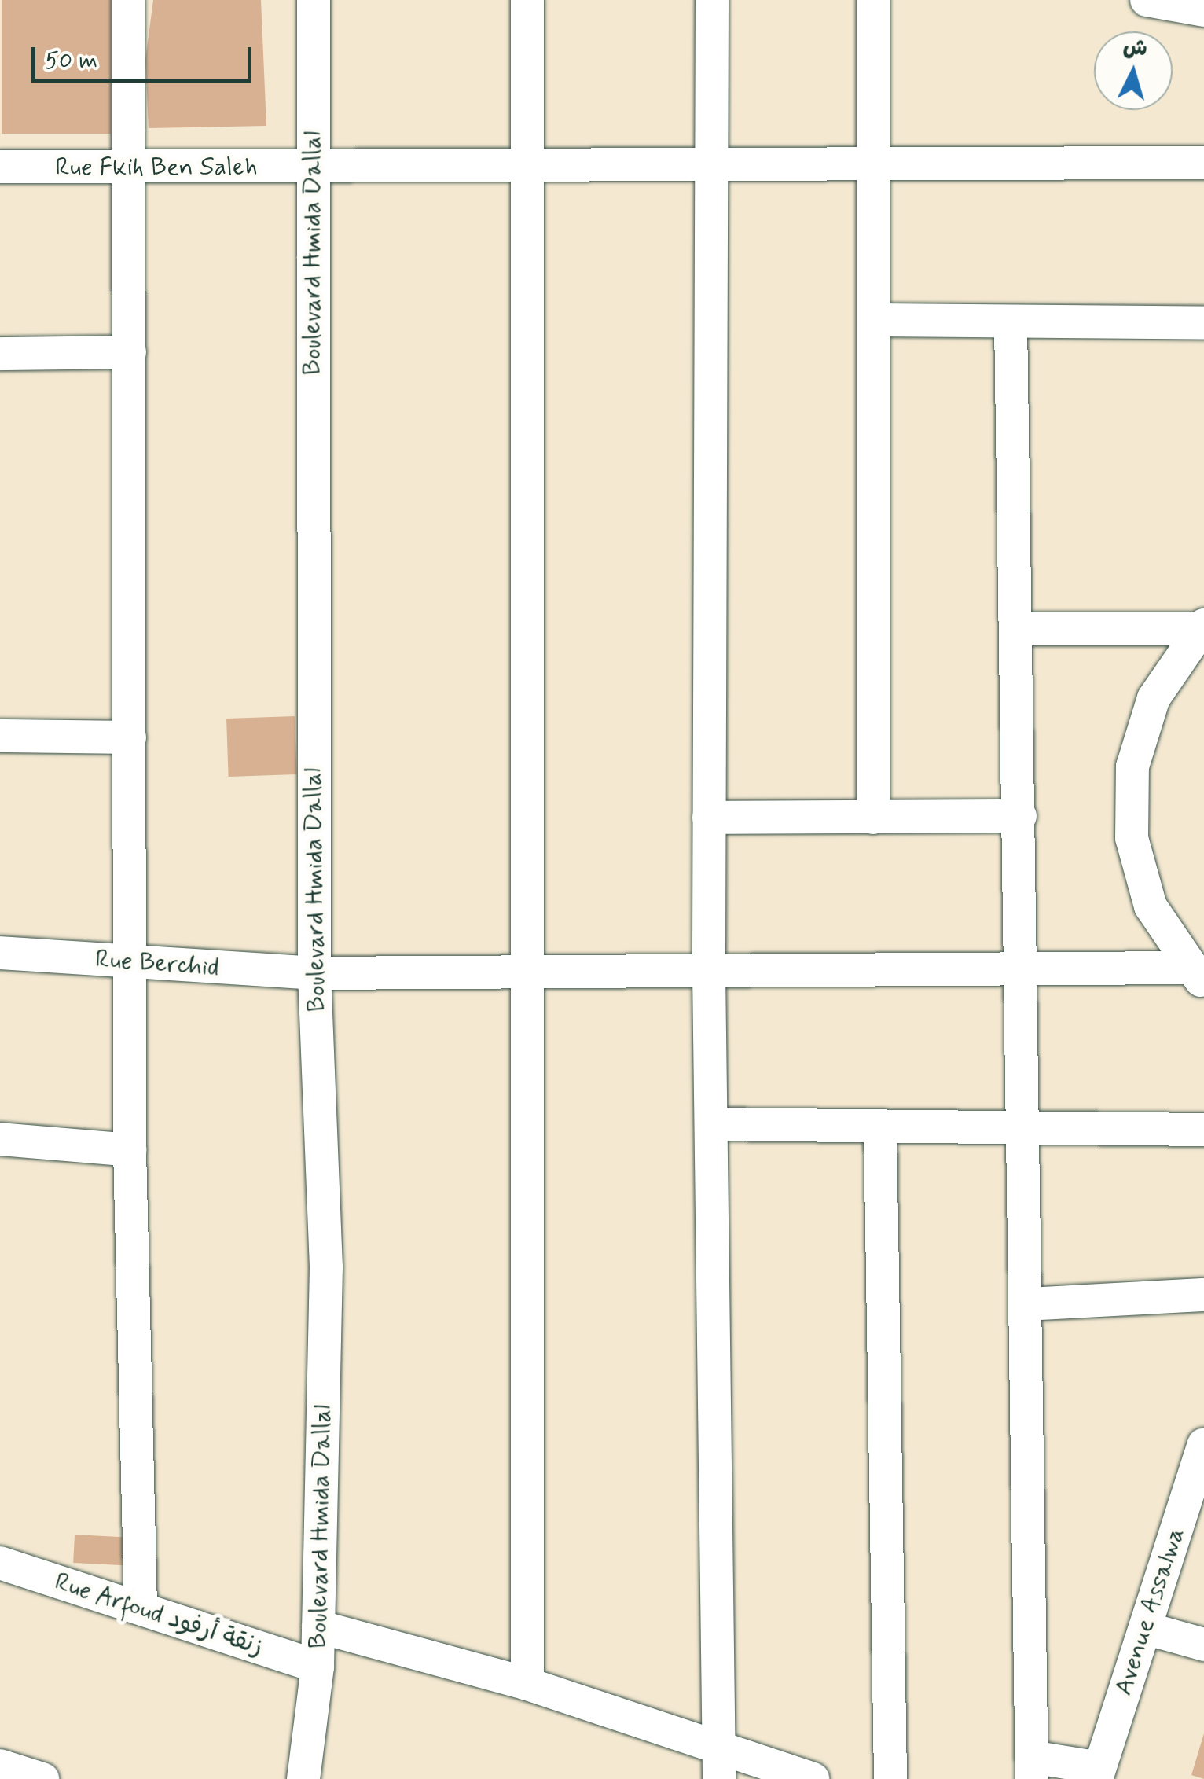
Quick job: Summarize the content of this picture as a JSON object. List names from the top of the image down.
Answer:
{
  "streets": {
    "street": [
      "Rue Fkih Ben Saleh",
      "Boulevard Hmida Dallal",
      "Rue Berchid",
      "Avenue Assalwa",
      "Rue Arfoud زنقة أرفود"
    ]
  },
  "crossings": [
    ["Rue Fkih Ben Saleh", "Boulevard Hmida Dallal"],
    ["Boulevard Hmida Dallal", "Rue Berchid"],
    ["Boulevard Hmida Dallal", "Rue Arfoud زنقة أرفود"]
  ],
  "scale_bar": "50 m",
  "north": "top"
}
